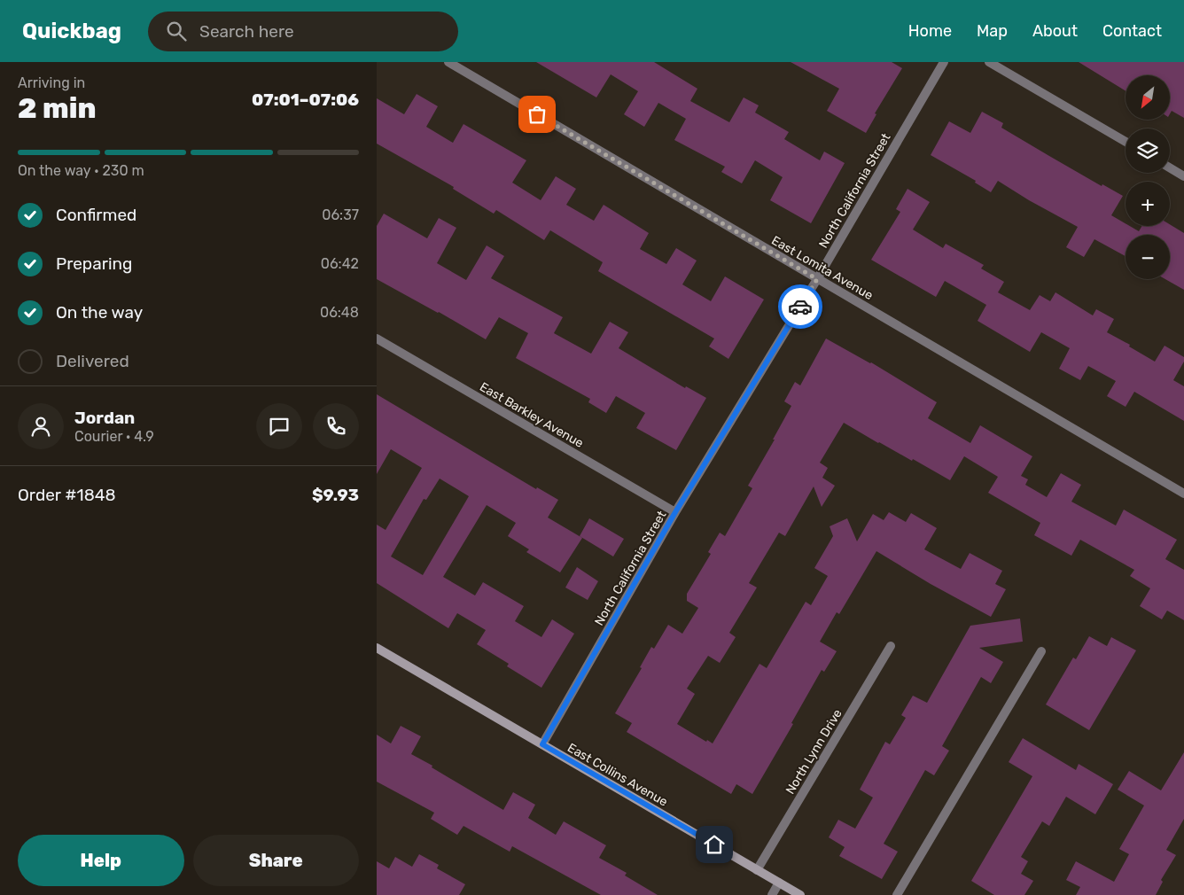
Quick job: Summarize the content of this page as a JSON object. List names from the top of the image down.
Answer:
{
  "streets": {
    "street": [
      "North California Street",
      "East Lomita Avenue",
      "East Barkley Avenue",
      "North Lynn Drive",
      "East Collins Avenue"
    ]
  },
  "crossings": [
    ["North California Street", "East Lomita Avenue"],
    ["North California Street", "East Barkley Avenue"],
    ["North California Street", "East Collins Avenue"],
    ["North Lynn Drive", "East Collins Avenue"]
  ],
  "north": "bottom left",
  "page": {
    "header": "Quickbag",
    "search": "Search here",
    "nav": [
      "Home",
      "Map",
      "About",
      "Contact"
    ],
    "heading": ["2 min", "Arriving in", "07:01–07:06"],
    "panel": [
      "Jordan",
      "Courier · 4.9",
      "Order #1848",
      "$9.93"
    ],
    "map_buttons": ["+", "−"],
    "bar": "On the way · 230 m",
    "list": [
      ["Confirmed", "06:37"],
      ["Preparing", "06:42"],
      ["On the way", "06:48"],
      "Delivered"
    ],
    "buttons": ["Help", "Share"]
  }
}
